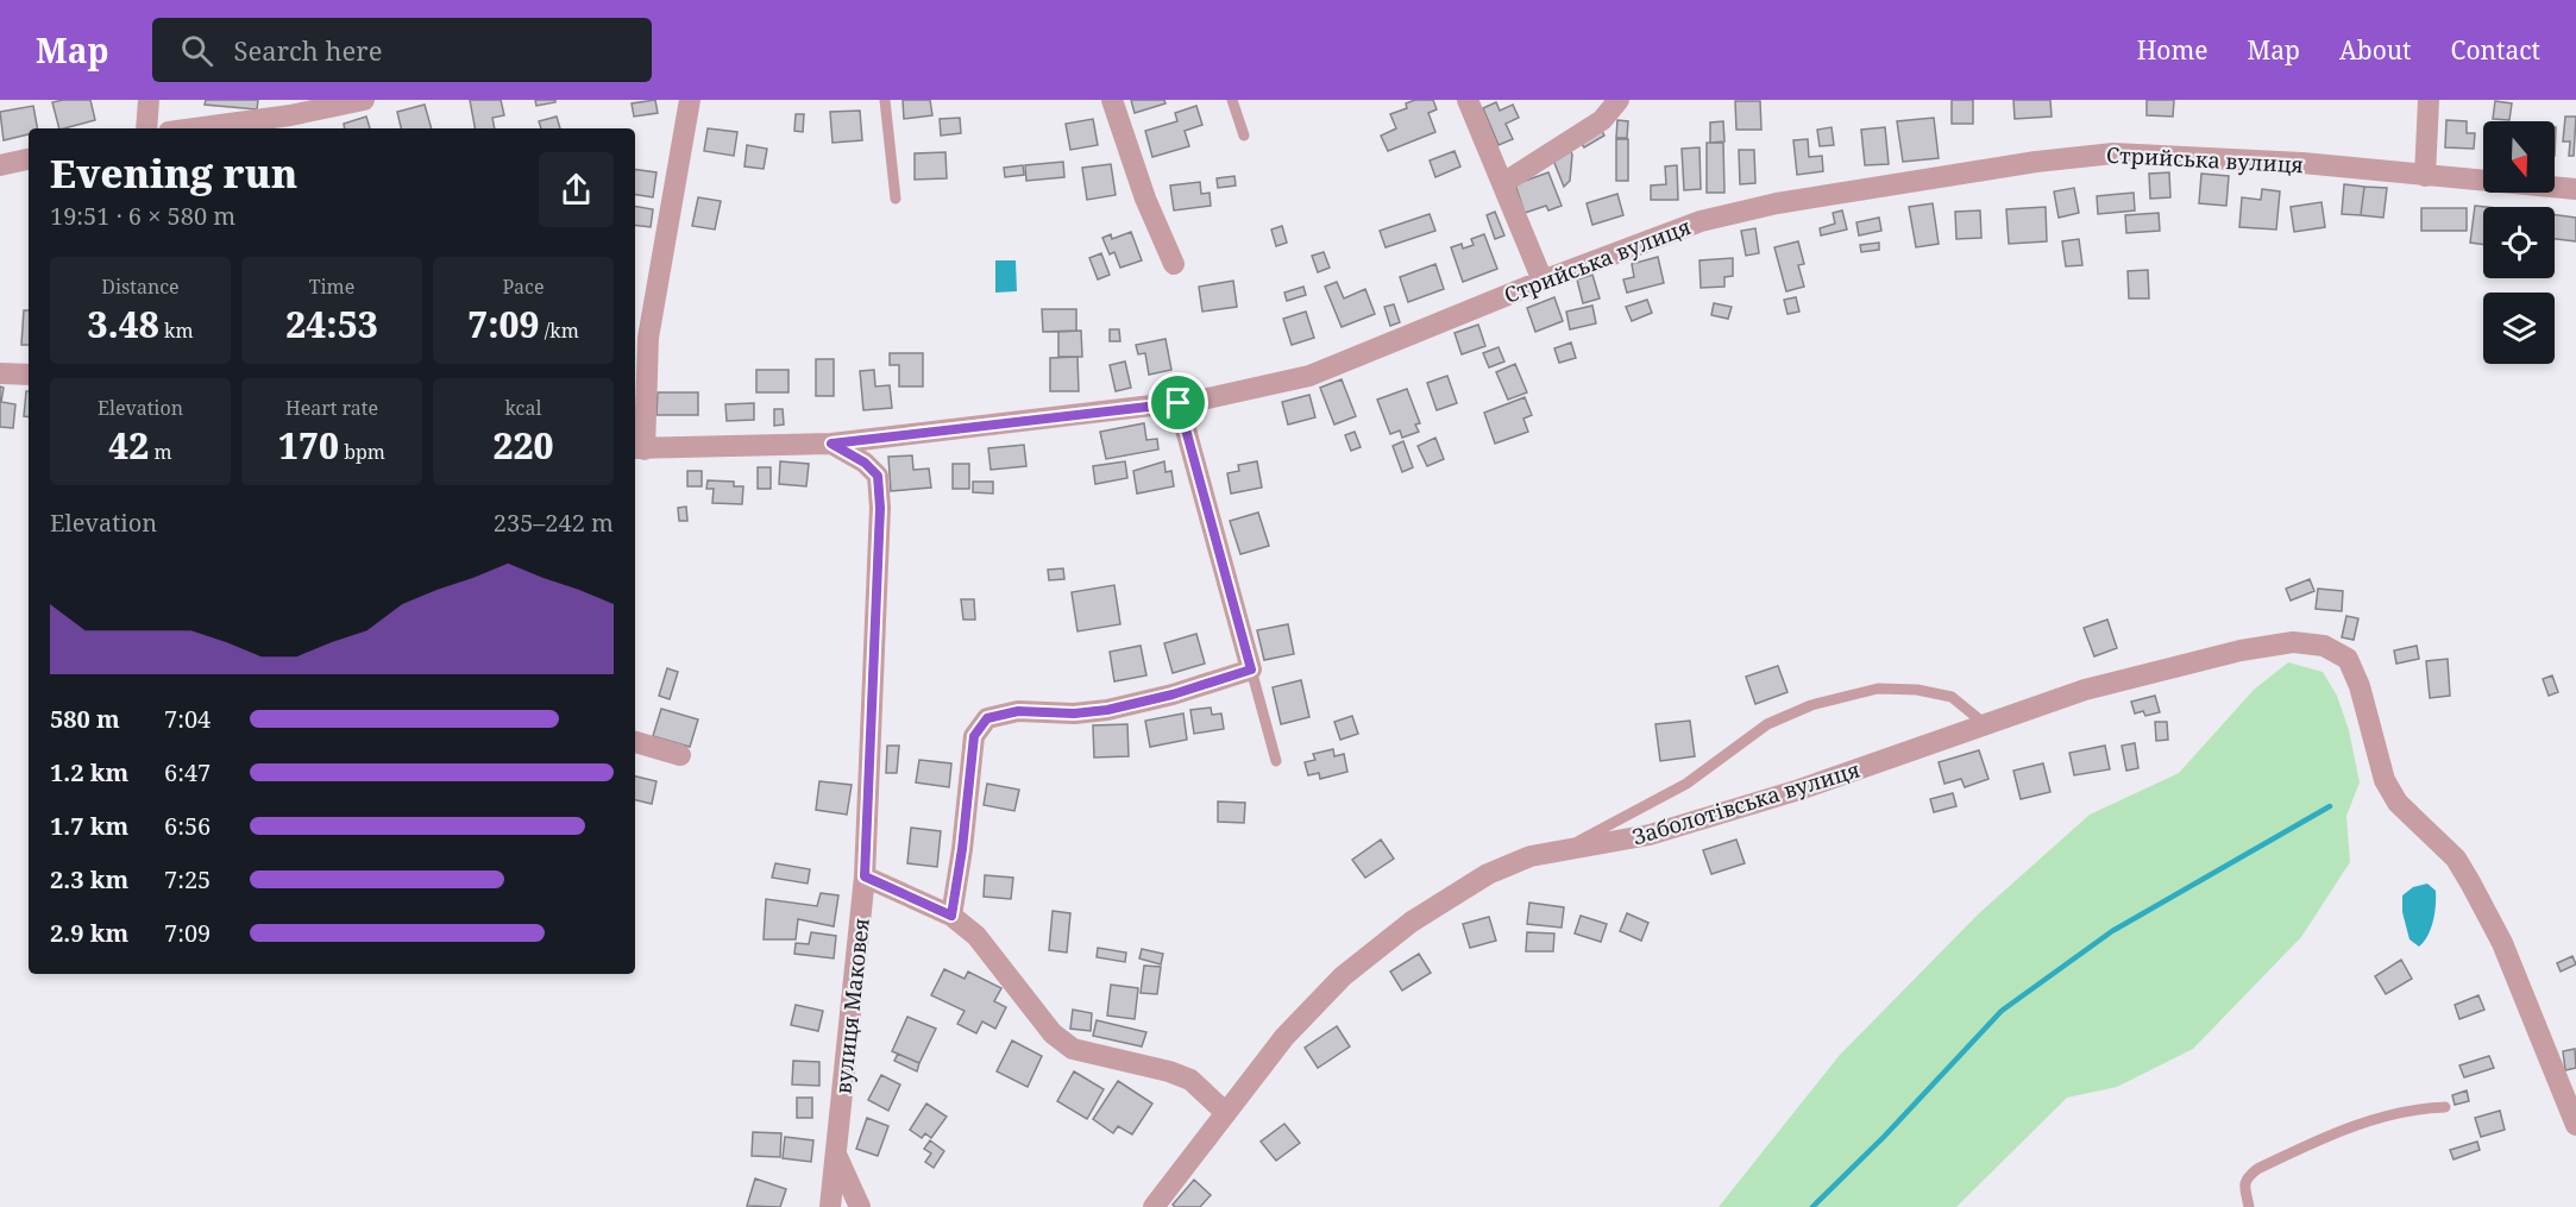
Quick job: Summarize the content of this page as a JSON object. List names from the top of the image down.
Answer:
{
  "streets": {
    "street": ["Стрийська вулиця", "Заболотівська вулиця", "вулиця Маковея"]
  },
  "crossings": [
    ["Стрийська вулиця", "вулиця Маковея"]
  ],
  "north": "bottom",
  "page": {
    "header": "Map",
    "search": "Search here",
    "nav": [
      "Home",
      "Map",
      "About",
      "Contact"
    ],
    "heading": ["Evening run", "19:51 · 6 × 580 m"],
    "stats": [
      ["Distance", "3.48 km"],
      ["Time", "24:53"],
      ["Pace", "7:09 /km"],
      ["Elevation", "42 m"],
      ["Heart rate", "170 bpm"],
      ["kcal", "220"]
    ],
    "chart": ["Elevation", "235–242 m"],
    "list": [
      {
        "name": "580 m",
        "note": "7:04"
      },
      {
        "name": "1.2 km",
        "note": "6:47"
      },
      {
        "name": "1.7 km",
        "note": "6:56"
      },
      {
        "name": "2.3 km",
        "note": "7:25"
      },
      {
        "name": "2.9 km",
        "note": "7:09"
      }
    ]
  }
}
